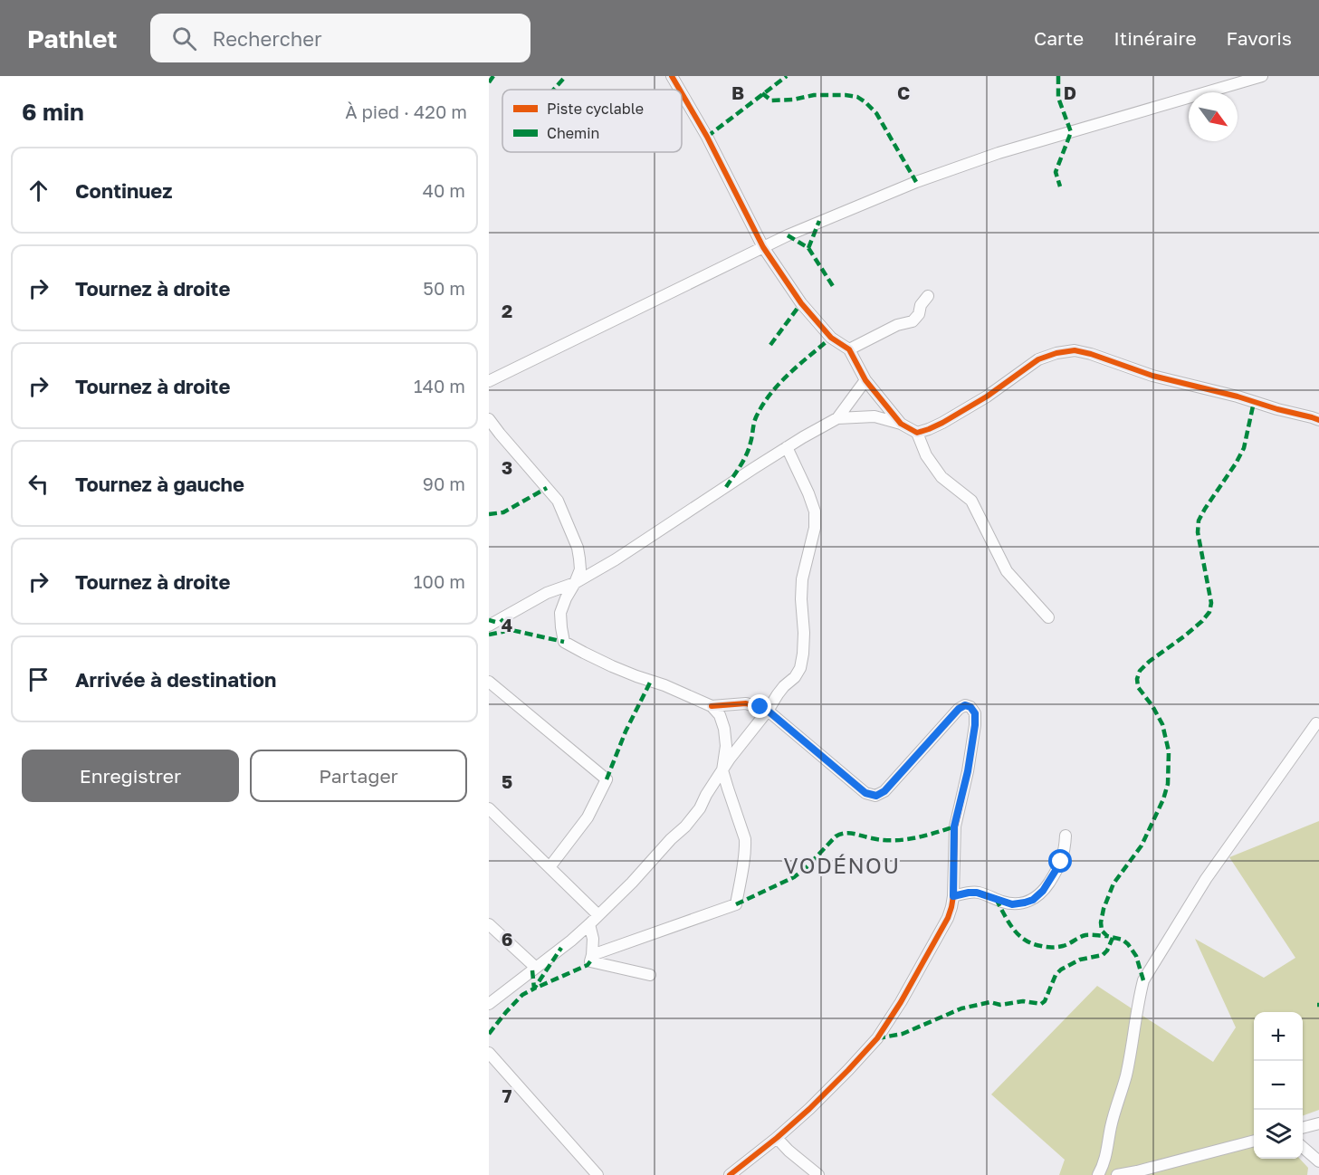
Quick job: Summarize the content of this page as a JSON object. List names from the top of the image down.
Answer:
{
  "districts": ["VODÉNOU"],
  "legend": ["Piste cyclable", "Chemin"],
  "north": "bottom right",
  "page": {
    "header": "Pathlet",
    "search": "Rechercher",
    "nav": ["Carte", "Itinéraire", "Favoris"],
    "heading": ["6 min", "À pied · 420 m"],
    "list": [
      ["Continuez", "40 m"],
      ["Tournez à droite", "50 m"],
      ["Tournez à droite", "140 m"],
      ["Tournez à gauche", "90 m"],
      ["Tournez à droite", "100 m"],
      "Arrivée à destination"
    ],
    "buttons": ["Enregistrer", "Partager"],
    "map_buttons": ["+", "−"]
  },
  "grid": {
    "columns": ["B", "C", "D"],
    "rows": [
      "2",
      "3",
      "4",
      "5",
      "6",
      "7"
    ]
  }
}
